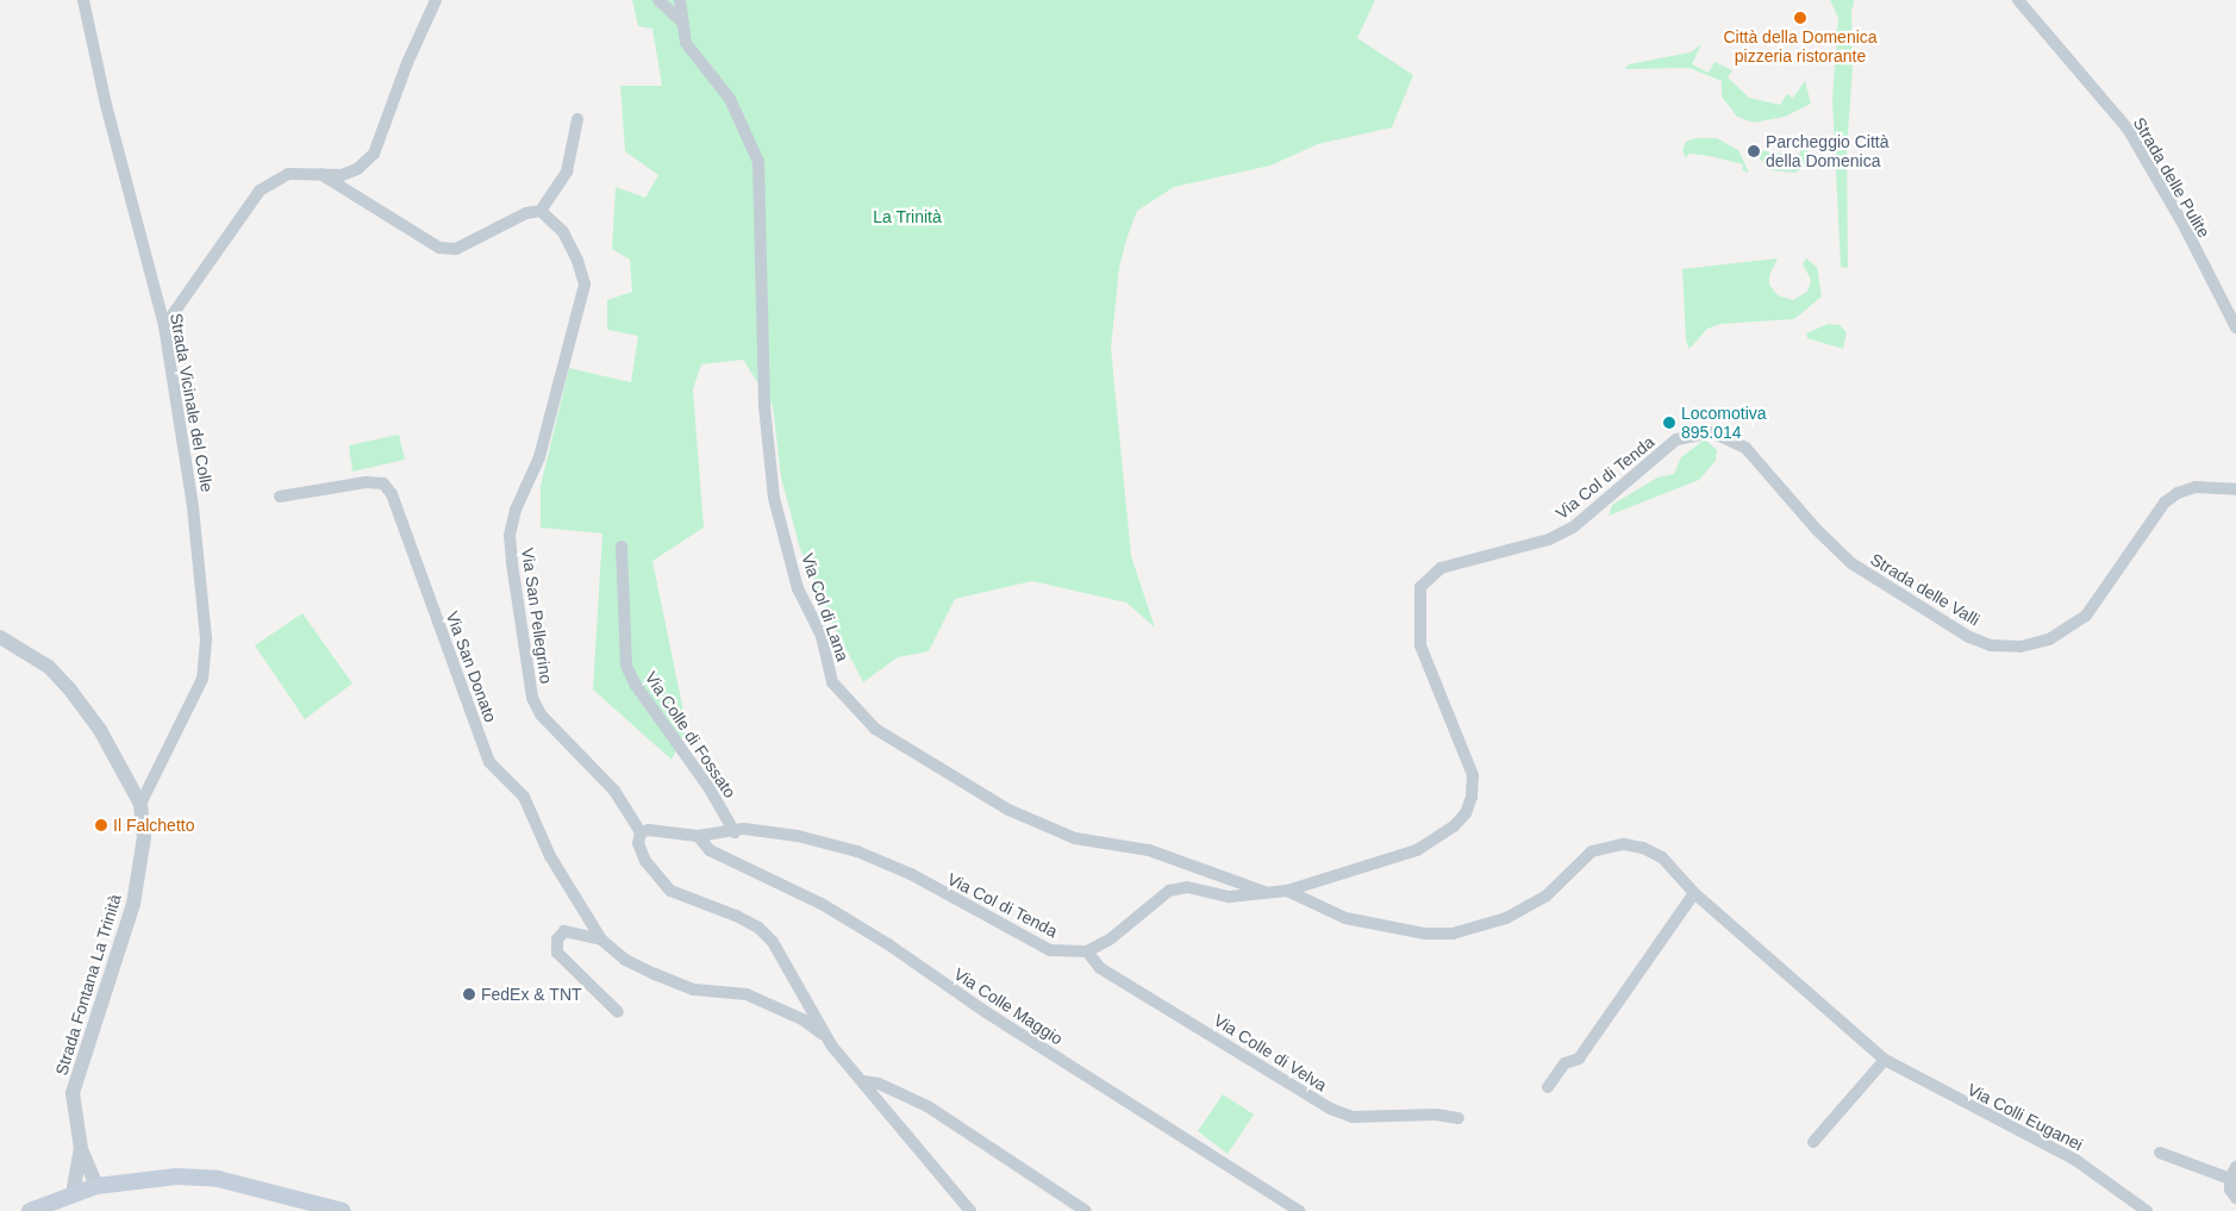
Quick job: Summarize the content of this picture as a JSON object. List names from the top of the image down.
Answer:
{
  "streets": {
    "street": [
      "Strada delle Pulite",
      "Strada Vicinale del Colle",
      "Via Col di Tenda",
      "Strada delle Valli",
      "Via Col di Lana",
      "Via San Pellegrino",
      "Via San Donato",
      "Via Colle di Fossato",
      "Strada Fontana La Trinità",
      "Via Colle Maggio",
      "Via Colle di Velva",
      "Via Colli Euganei"
    ]
  },
  "crossings": [
    ["Strada Vicinale del Colle", "Strada Fontana La Trinità"],
    ["Via Col di Tenda", "Strada delle Valli"],
    ["Via Col di Tenda", "Via Col di Lana"],
    ["Via Col di Tenda", "Via San Pellegrino"],
    ["Via Col di Tenda", "Via Colle di Fossato"],
    ["Via Col di Tenda", "Via Colle Maggio"],
    ["Via Col di Tenda", "Via Colle di Velva"],
    ["Via Col di Tenda", "Via Colli Euganei"]
  ],
  "parks": ["La Trinità"],
  "places": [
    "Città della Domenica pizzeria ristorante",
    "Parcheggio Città della Domenica",
    "Locomotiva 895.014",
    "Il Falchetto",
    "FedEx & TNT"
  ]
}
